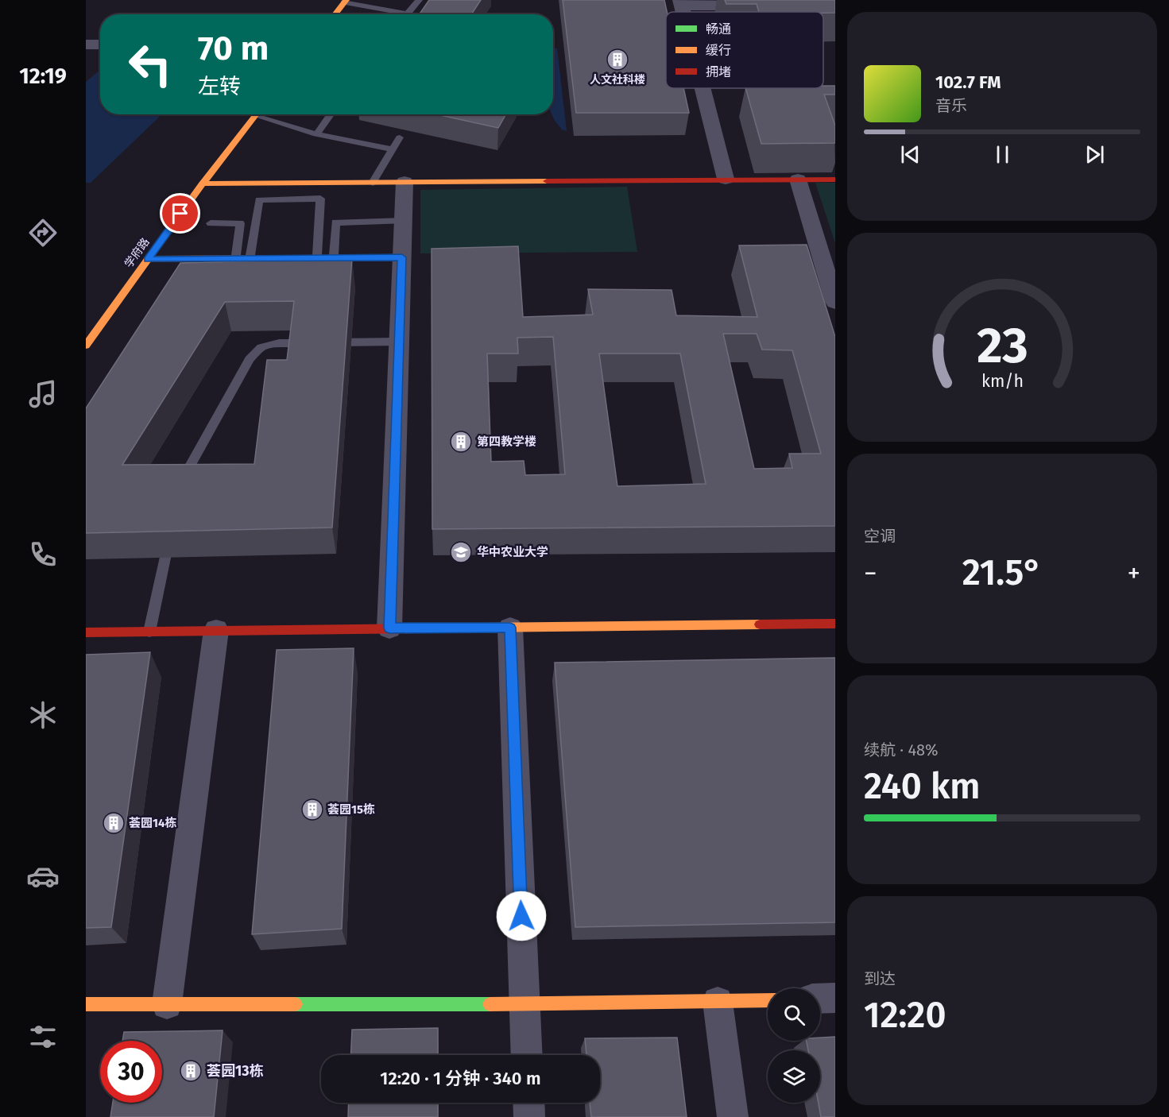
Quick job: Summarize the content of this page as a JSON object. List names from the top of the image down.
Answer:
{
  "streets": {
    "street": ["学府路"]
  },
  "places": {
    "building": [
      "人文社科楼",
      "第四教学楼",
      "荟园15栋",
      "荟园14栋",
      "荟园13栋"
    ],
    "school or university": ["华中农业大学"]
  },
  "legend": ["畅通", "缓行", "拥堵"],
  "page": {
    "tabs": "12:19",
    "turn": ["70 m", "左转"],
    "song": ["102.7 FM", "音乐"],
    "tile": [
      "空调",
      ["续航 · 48%", "240 km"],
      ["到达", "12:20"]
    ],
    "heat": ["−", "21.5°", "+"],
    "limit": "30",
    "trip": "12:20 · 1 分钟 · 340 m",
    "gauge": ["23", "km/h"]
  }
}
